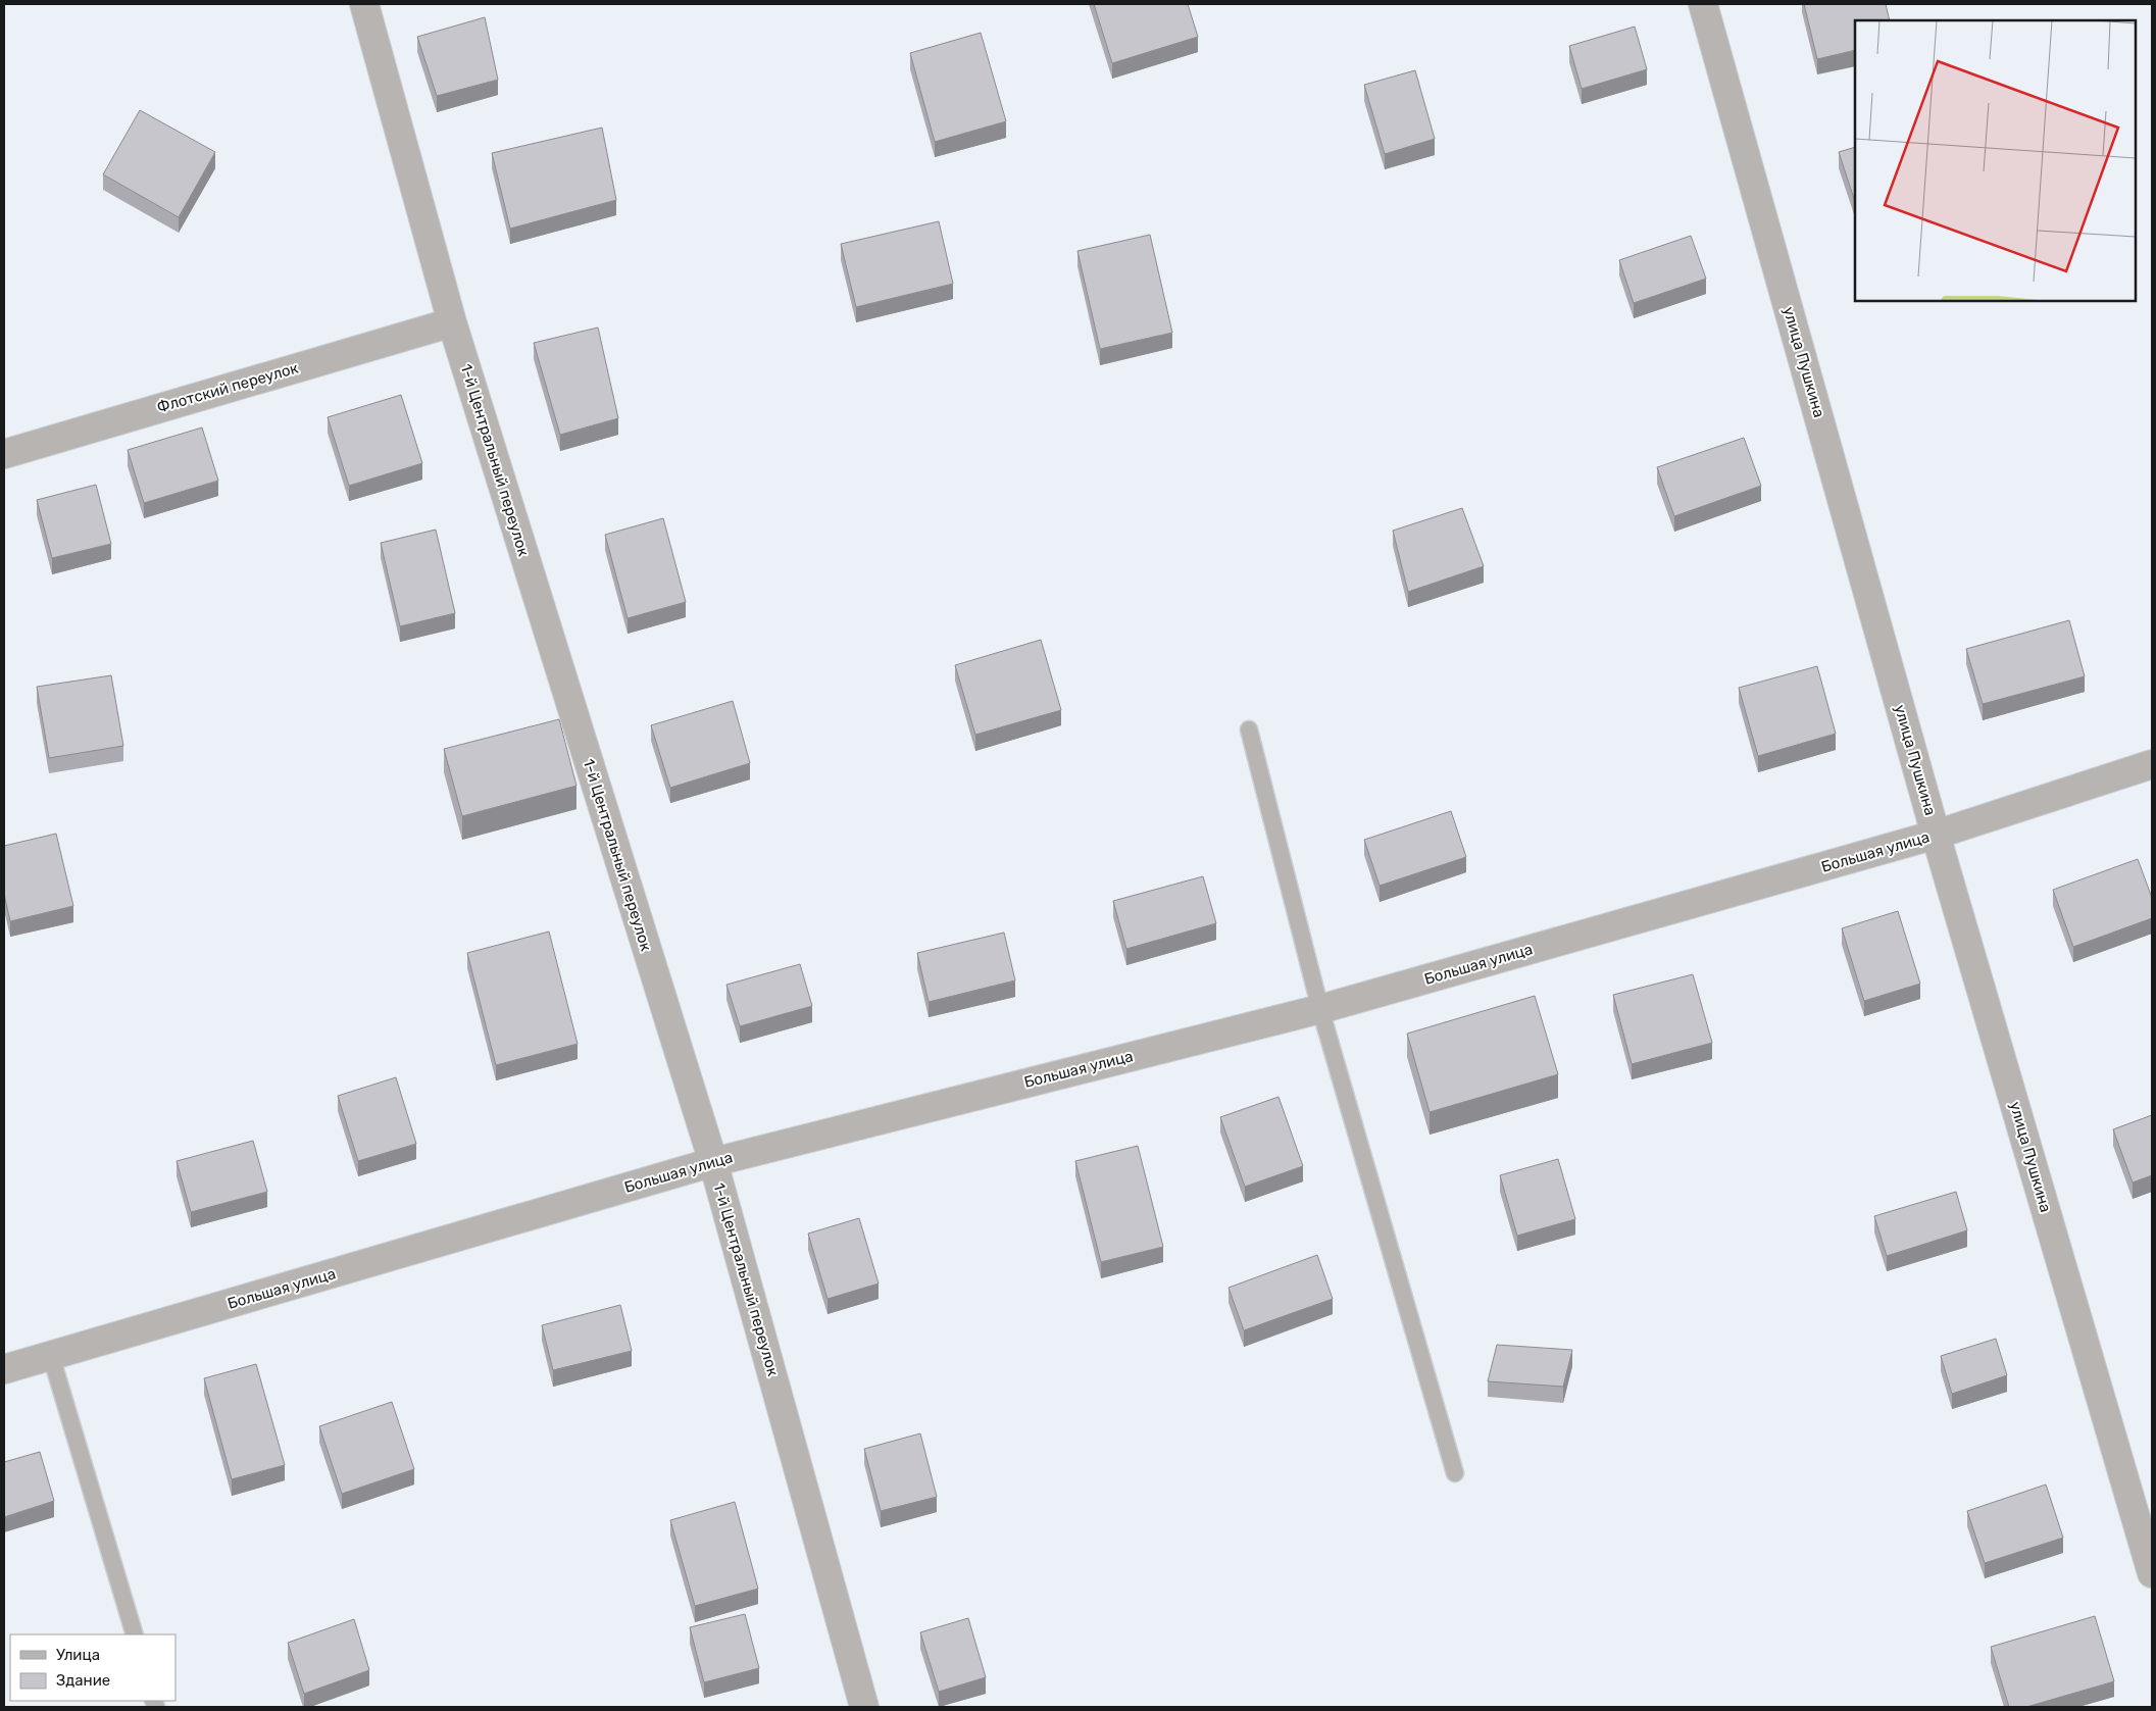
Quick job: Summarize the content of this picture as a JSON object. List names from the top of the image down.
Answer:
{
  "streets": {
    "street": [
      "улица Пушкина",
      "Флотский переулок",
      "1-й Центральный переулок",
      "Большая улица"
    ]
  },
  "crossings": [
    ["улица Пушкина", "Большая улица"],
    ["Флотский переулок", "1-й Центральный переулок"],
    ["1-й Центральный переулок", "Большая улица"]
  ],
  "legend": ["Улица", "Здание"]
}
